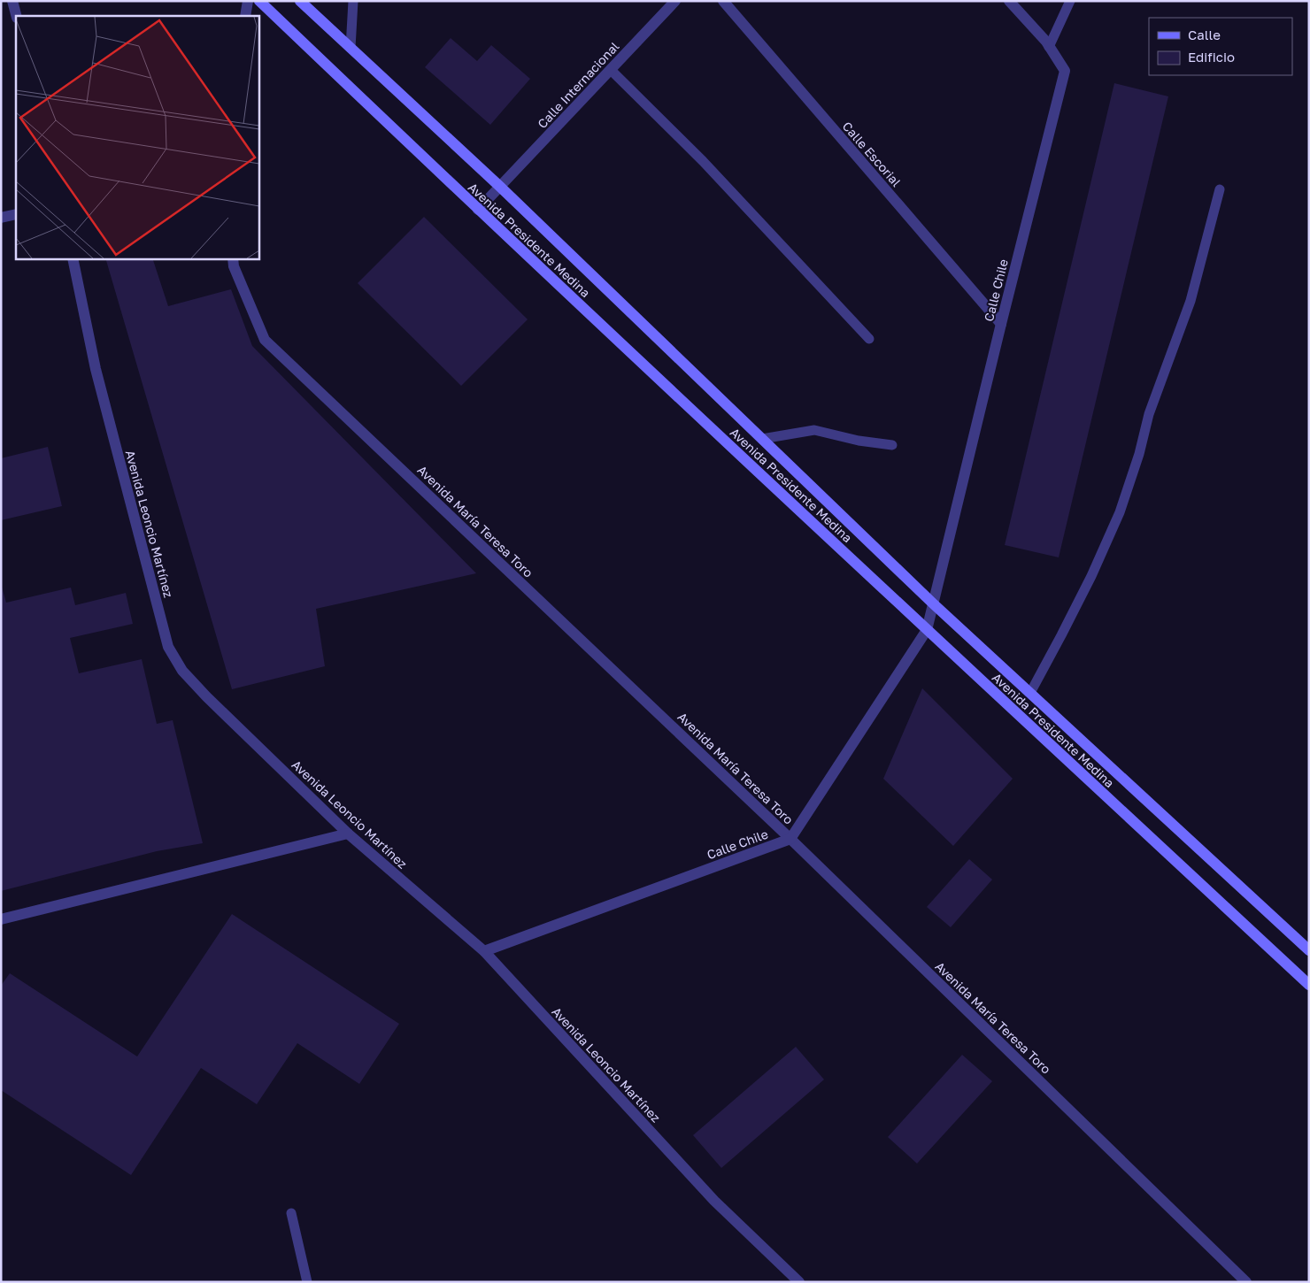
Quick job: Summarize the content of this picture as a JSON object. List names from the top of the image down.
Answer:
{
  "streets": {
    "street": [
      "Calle Internacional",
      "Calle Escorial",
      "Avenida Presidente Medina",
      "Calle Chile",
      "Avenida María Teresa Toro",
      "Avenida Leoncio Martínez"
    ]
  },
  "crossings": [
    ["Calle Internacional", "Avenida Presidente Medina"],
    ["Calle Escorial", "Calle Chile"],
    ["Avenida Presidente Medina", "Calle Chile"],
    ["Calle Chile", "Avenida María Teresa Toro"],
    ["Calle Chile", "Avenida Leoncio Martínez"]
  ],
  "legend": ["Calle", "Edificio"]
}
